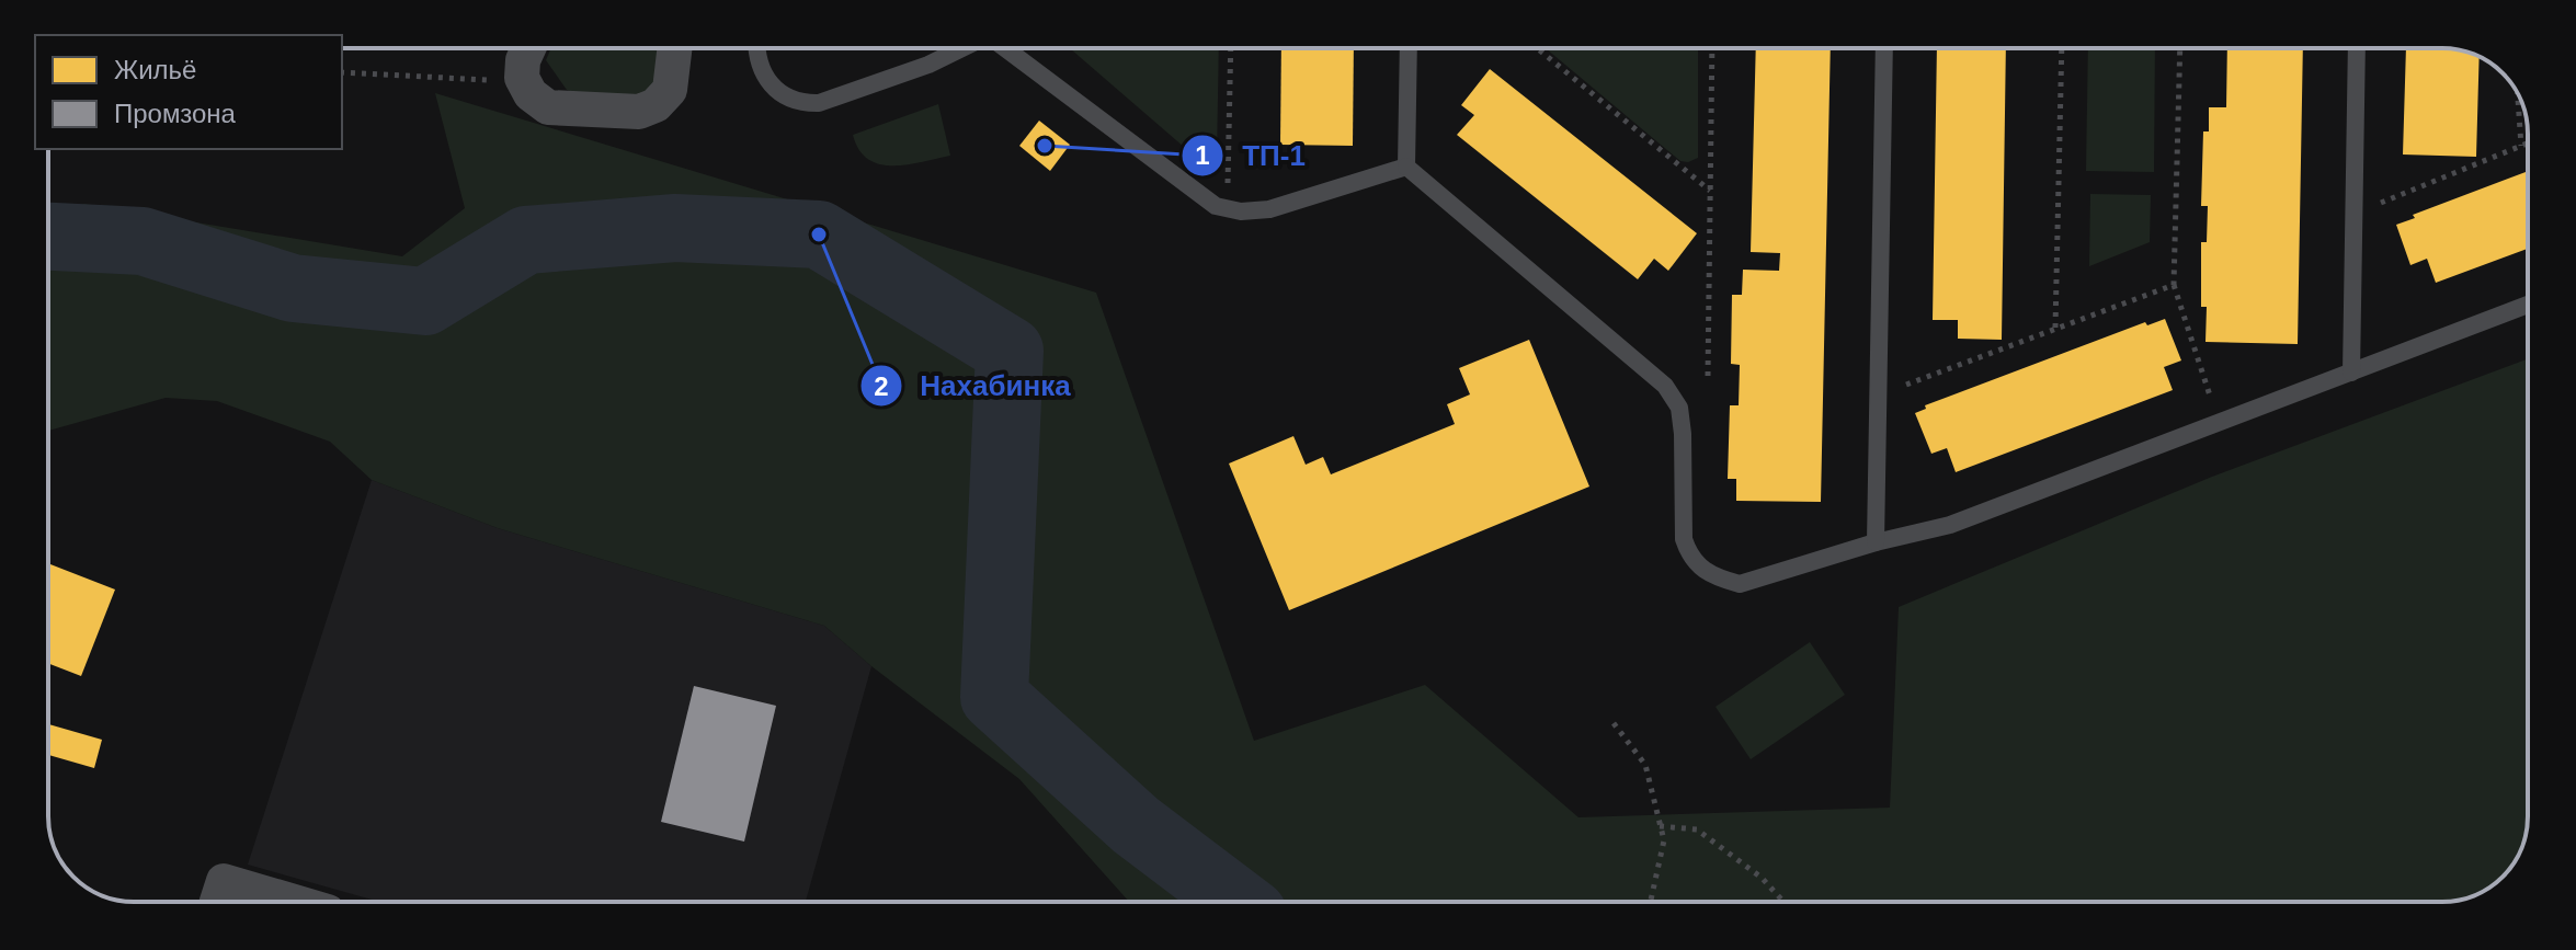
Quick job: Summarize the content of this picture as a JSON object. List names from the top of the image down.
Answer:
{
  "places": ["ТП-1", "Нахабинка"],
  "legend": ["Жильё", "Промзона"]
}
